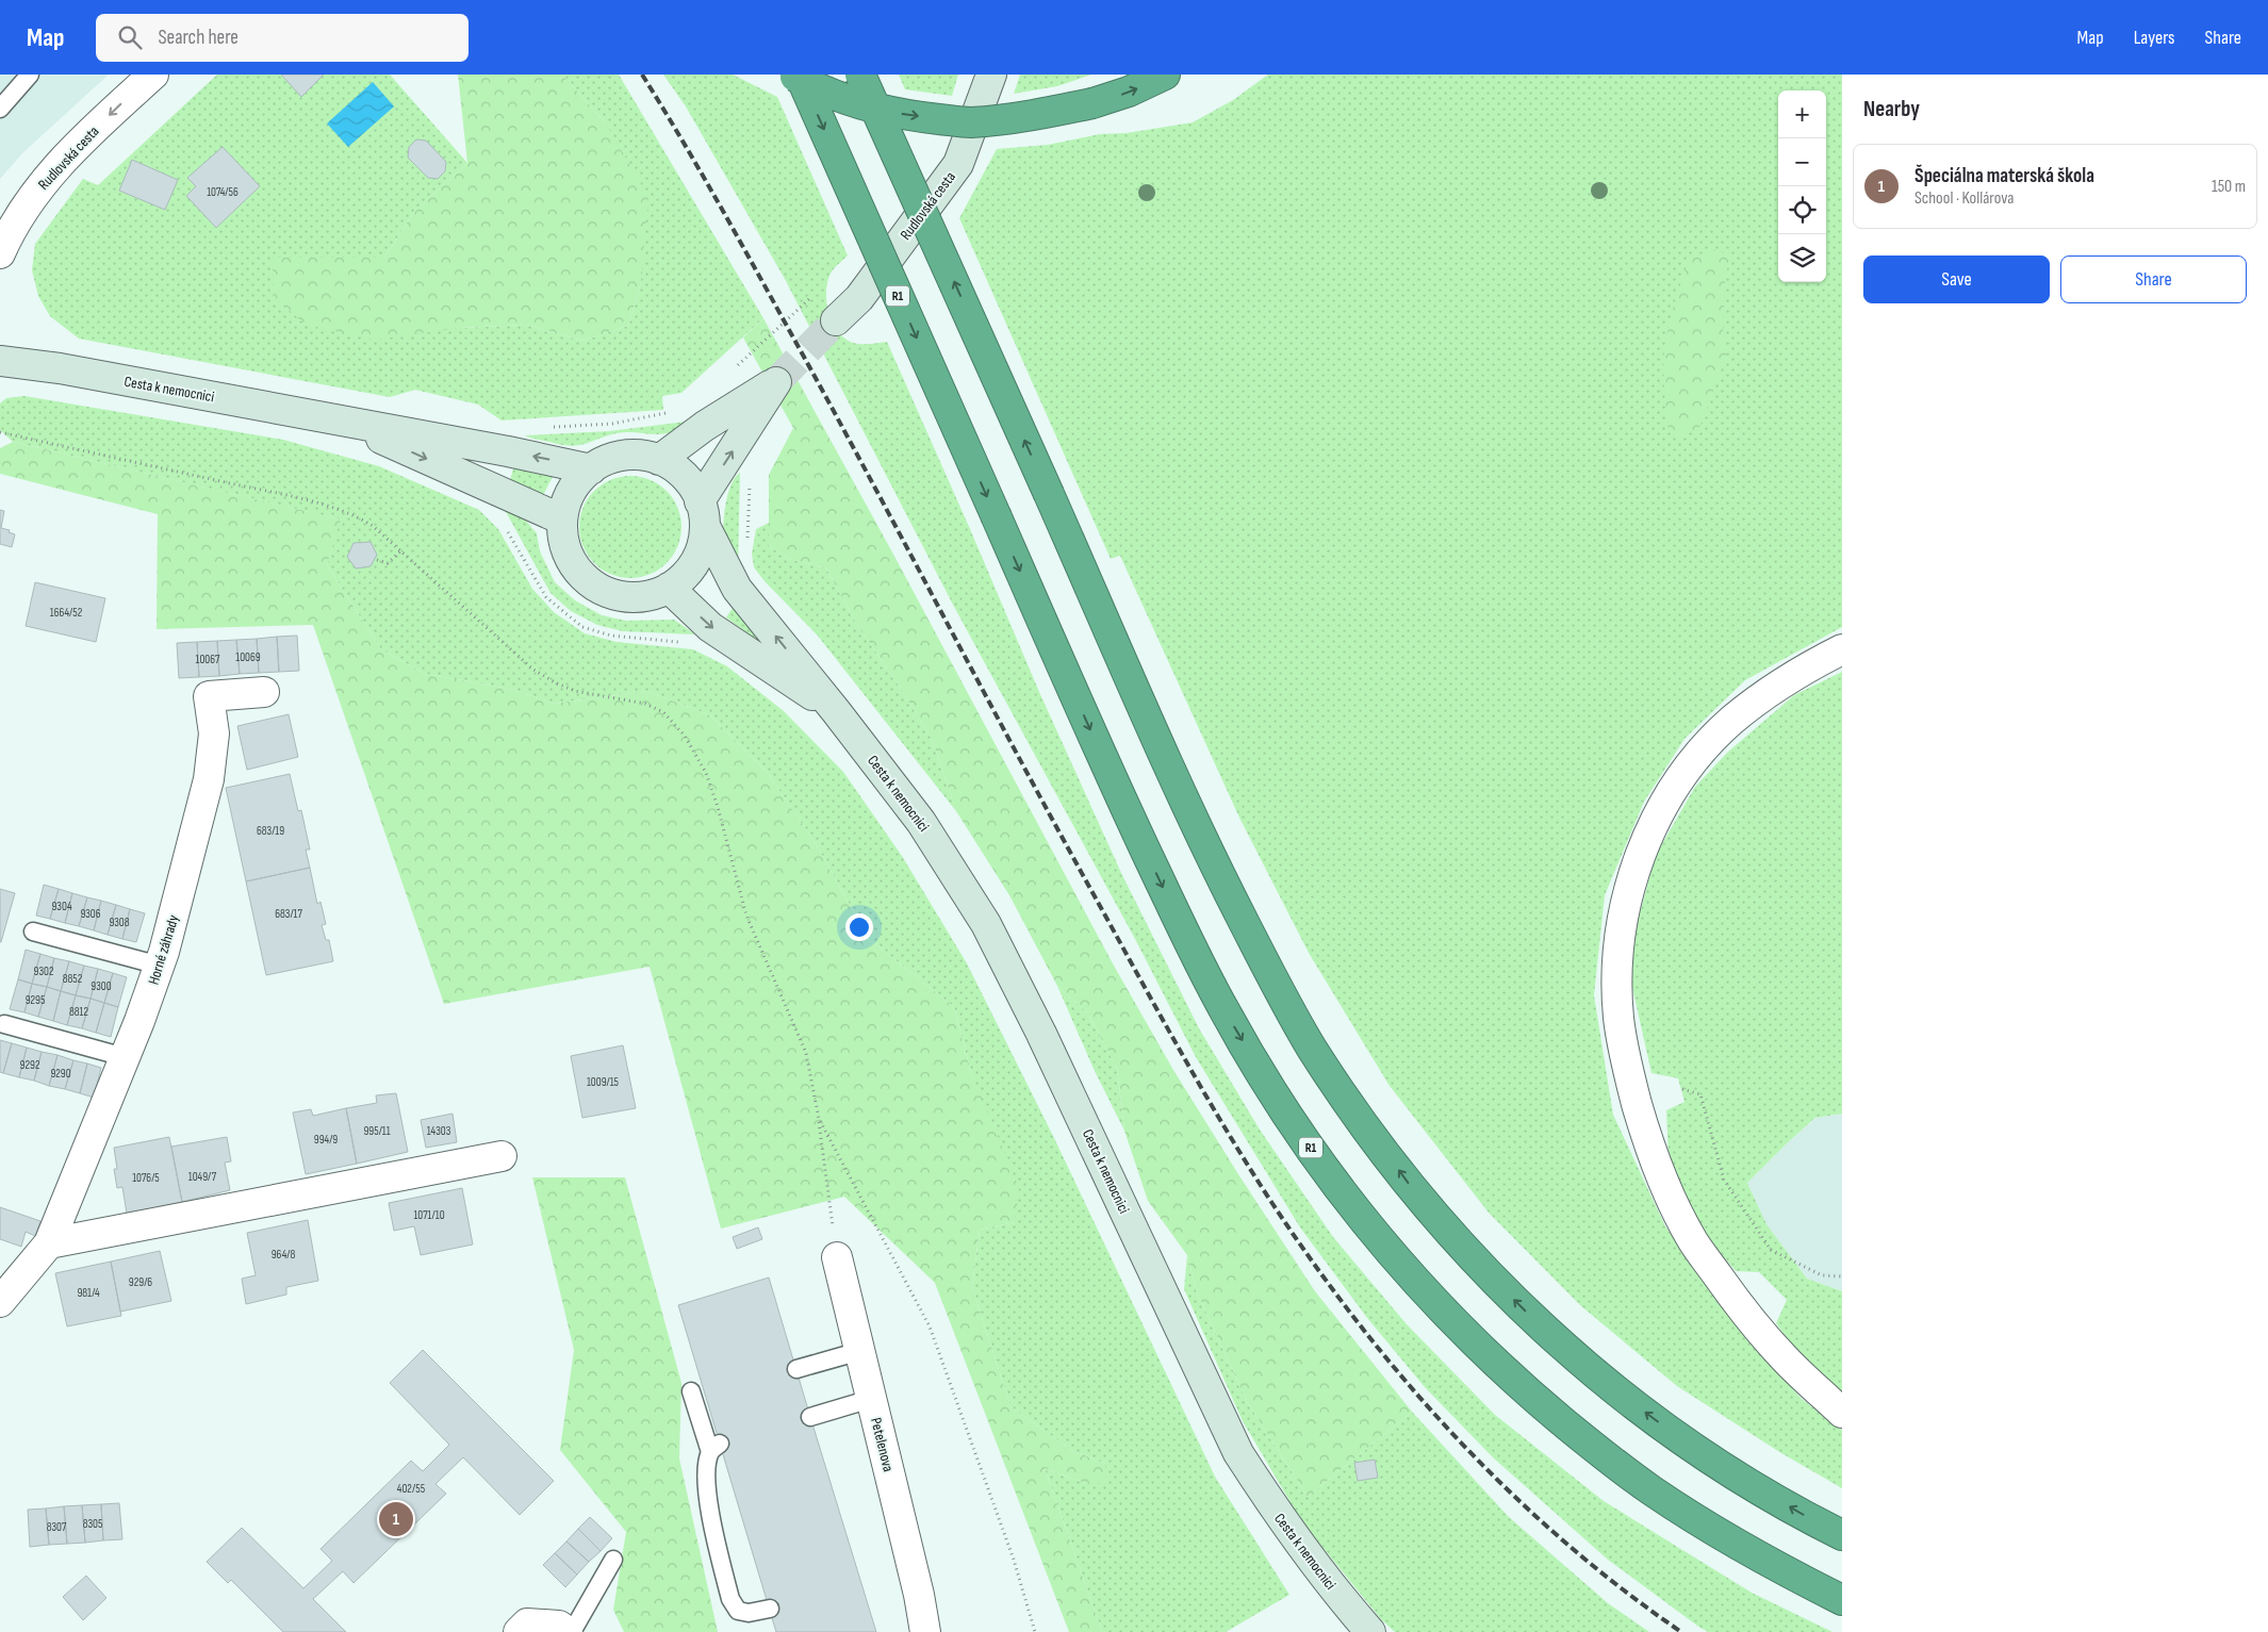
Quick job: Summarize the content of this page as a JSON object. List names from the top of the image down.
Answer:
{
  "streets": {
    "highway": ["R1"],
    "street": [
      "Rudlovská cesta",
      "Cesta k nemocnici",
      "Horné záhrady",
      "Petelenova"
    ]
  },
  "one_way": ["Rudlovská cesta"],
  "house_numbers": [
    "1074/56",
    "1664/52",
    "10069",
    "10067",
    "683/19",
    "9304",
    "9306",
    "683/17",
    "9308",
    "9302",
    "8852",
    "9300",
    "9295",
    "8812",
    "9292",
    "9290",
    "1009/15",
    "995/11",
    "14303",
    "994/9",
    "1049/7",
    "1076/5",
    "1071/10",
    "964/8",
    "929/6",
    "981/4",
    "402/55",
    "8305",
    "8307"
  ],
  "page": {
    "header": "Map",
    "search": "Search here",
    "nav": ["Map", "Layers", "Share"],
    "heading": "Nearby",
    "map_buttons": ["+", "−"],
    "list": [
      {
        "mark": "1",
        "name": "Špeciálna materská škola",
        "note": "School · Kollárova",
        "value": "150 m"
      }
    ],
    "buttons": ["Save", "Share"],
    "pins": "1"
  }
}
